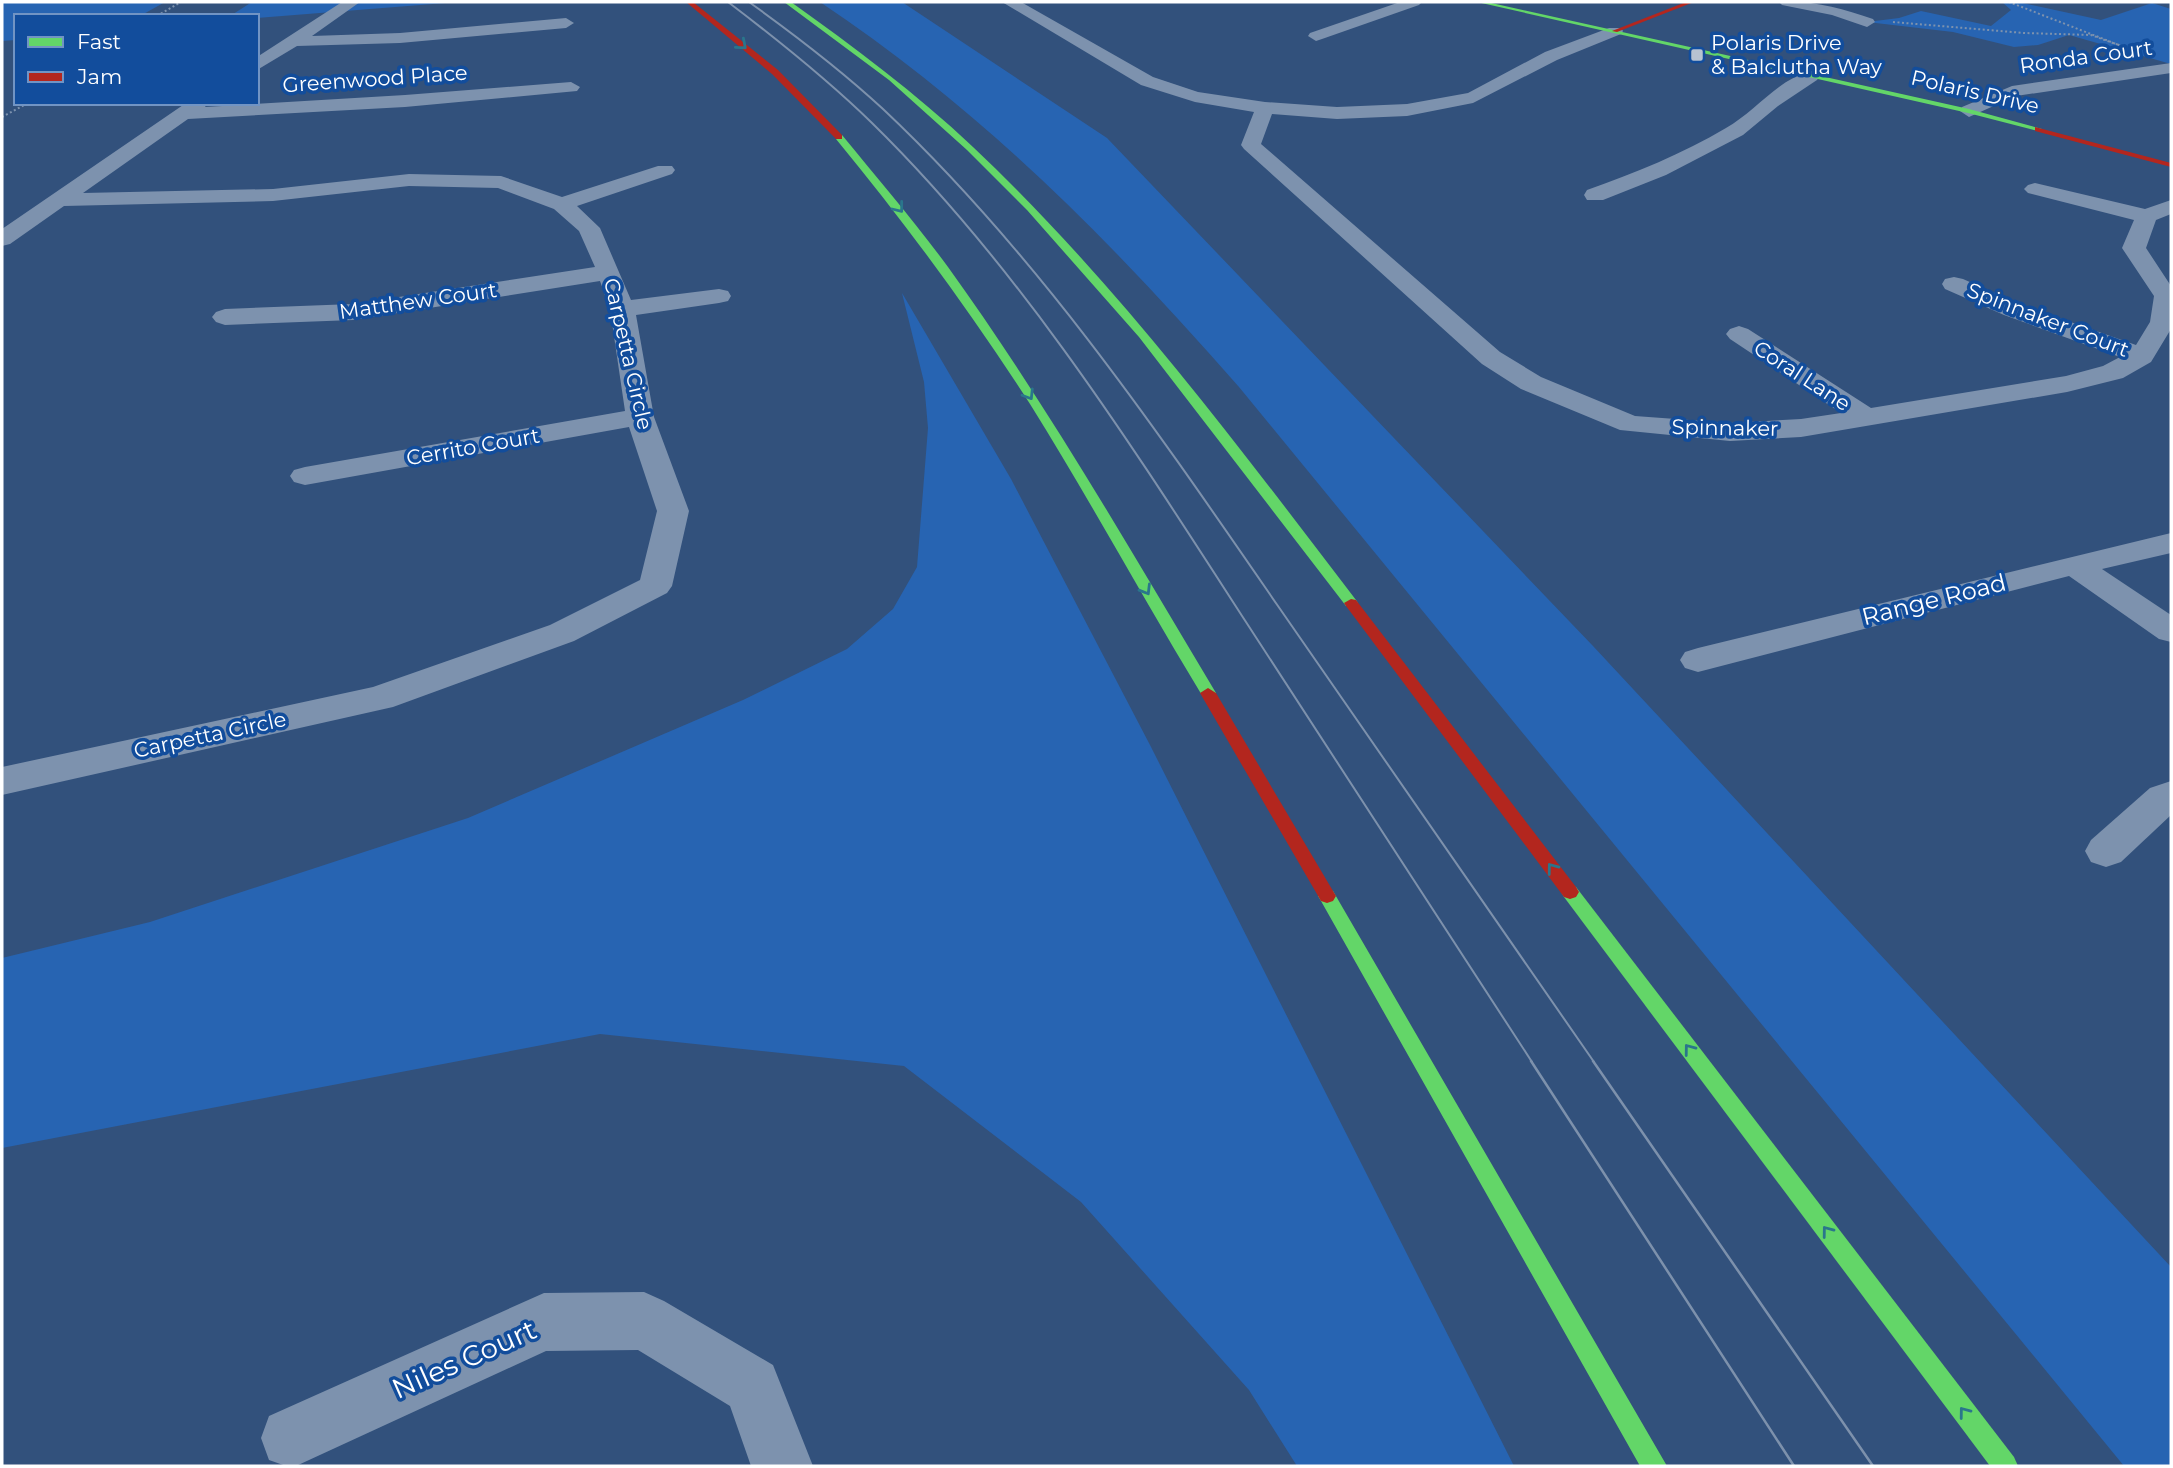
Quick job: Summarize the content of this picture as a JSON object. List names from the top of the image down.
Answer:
{
  "streets": {
    "main road": ["Polaris Drive"],
    "street": [
      "Ronda Court",
      "Greenwood Place",
      "Matthew Court",
      "Spinnaker Court",
      "Carpetta Circle",
      "Coral Lane",
      "Spinnaker",
      "Cerrito Court",
      "Range Road",
      "Niles Court"
    ]
  },
  "crossings": [
    ["Ronda Court", "Polaris Drive"],
    ["Matthew Court", "Carpetta Circle"],
    ["Spinnaker Court", "Spinnaker"],
    ["Carpetta Circle", "Cerrito Court"],
    ["Coral Lane", "Spinnaker"]
  ],
  "places": {
    "transit": ["Polaris Drive & Balclutha Way"]
  },
  "legend": ["Fast", "Jam"]
}
